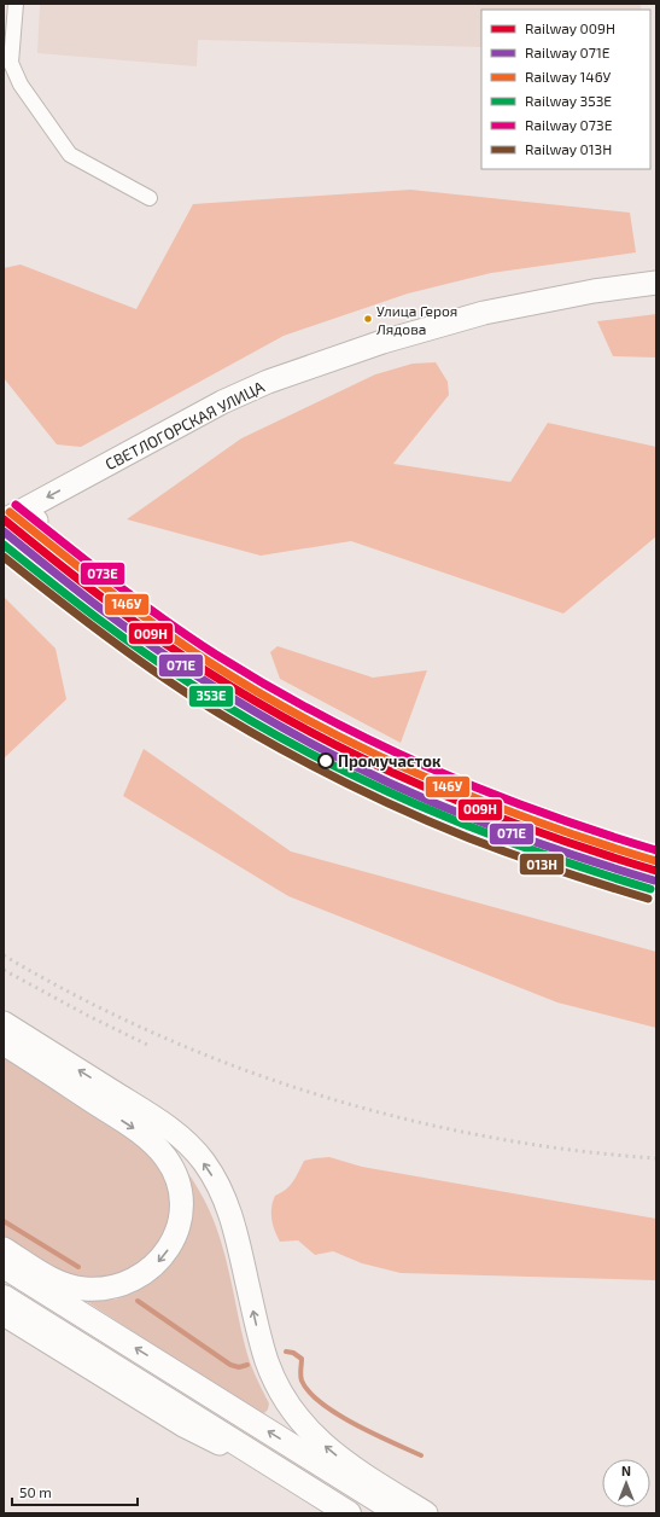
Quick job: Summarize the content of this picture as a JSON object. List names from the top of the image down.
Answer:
{
  "streets": {
    "main road": ["СВЕТЛОГОРСКАЯ УЛИЦА"]
  },
  "places": ["Улица Героя Лядова", "Промучасток"],
  "lines": [
    "rail line 073Е",
    "rail line 146У",
    "rail line 009Н",
    "rail line 071Е",
    "rail line 353Е",
    "rail line 013Н"
  ],
  "legend": [
    "Railway 009Н",
    "Railway 071Е",
    "Railway 146У",
    "Railway 353Е",
    "Railway 073Е",
    "Railway 013Н"
  ],
  "scale_bar": "50 m",
  "north": "top"
}
